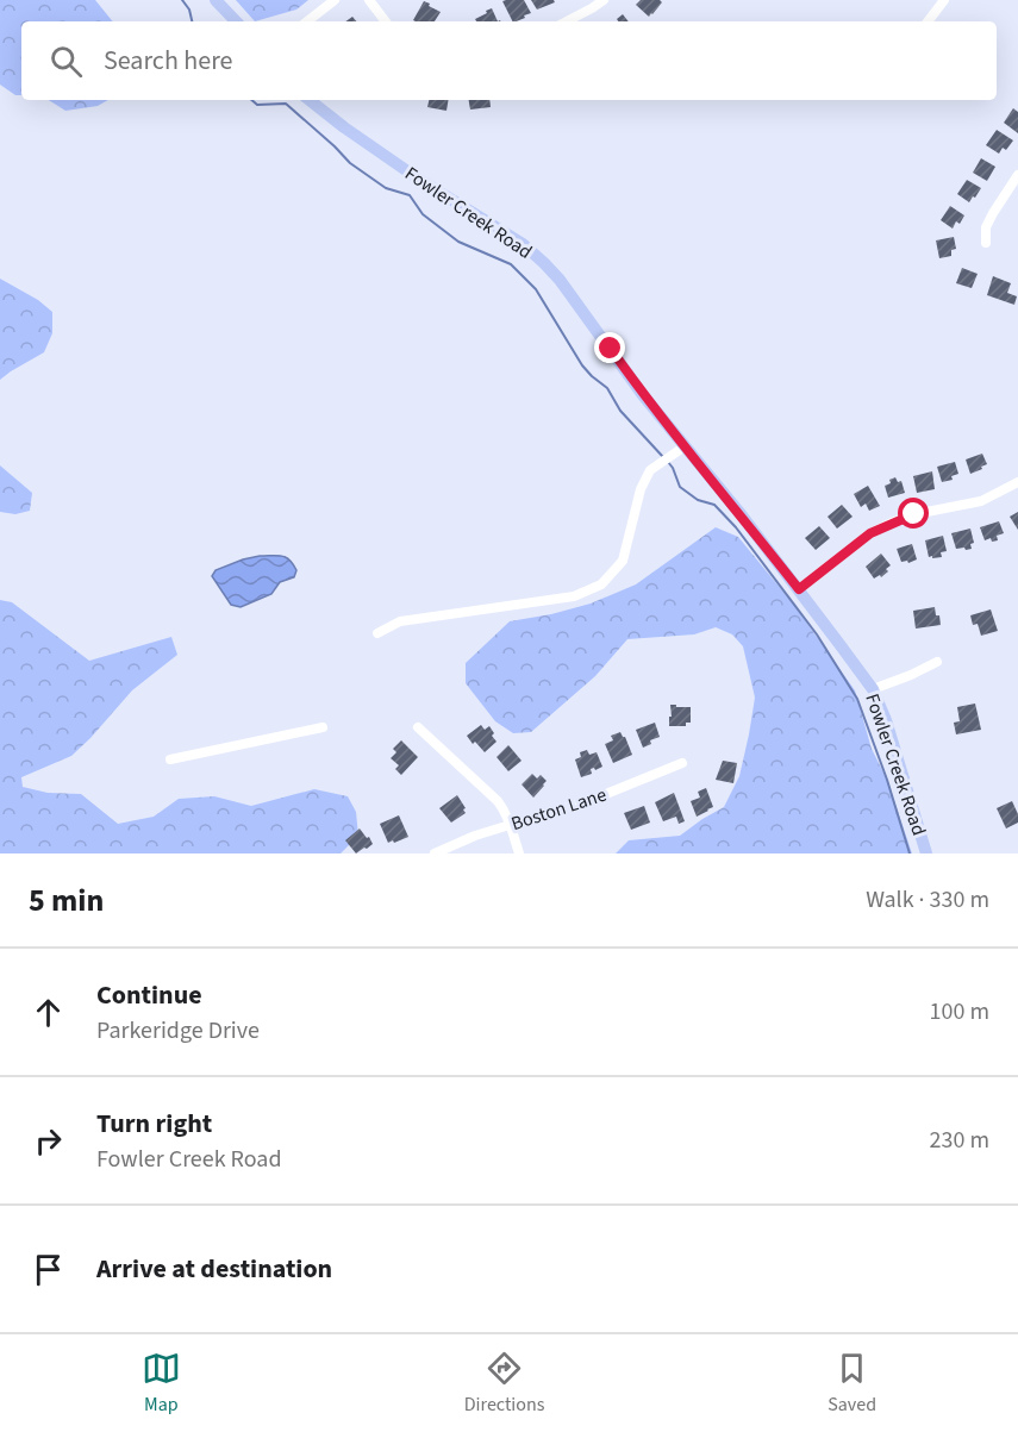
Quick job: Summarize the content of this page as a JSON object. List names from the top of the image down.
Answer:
{
  "streets": {
    "main road": ["Fowler Creek Road"],
    "street": ["Boston Lane"]
  },
  "page": {
    "search": "Search here",
    "heading": ["5 min", "Walk · 330 m"],
    "list": [
      ["Continue", "Parkeridge Drive", "100 m"],
      ["Turn right", "Fowler Creek Road", "230 m"],
      "Arrive at destination"
    ],
    "nav": ["Map", "Directions", "Saved"]
  }
}
